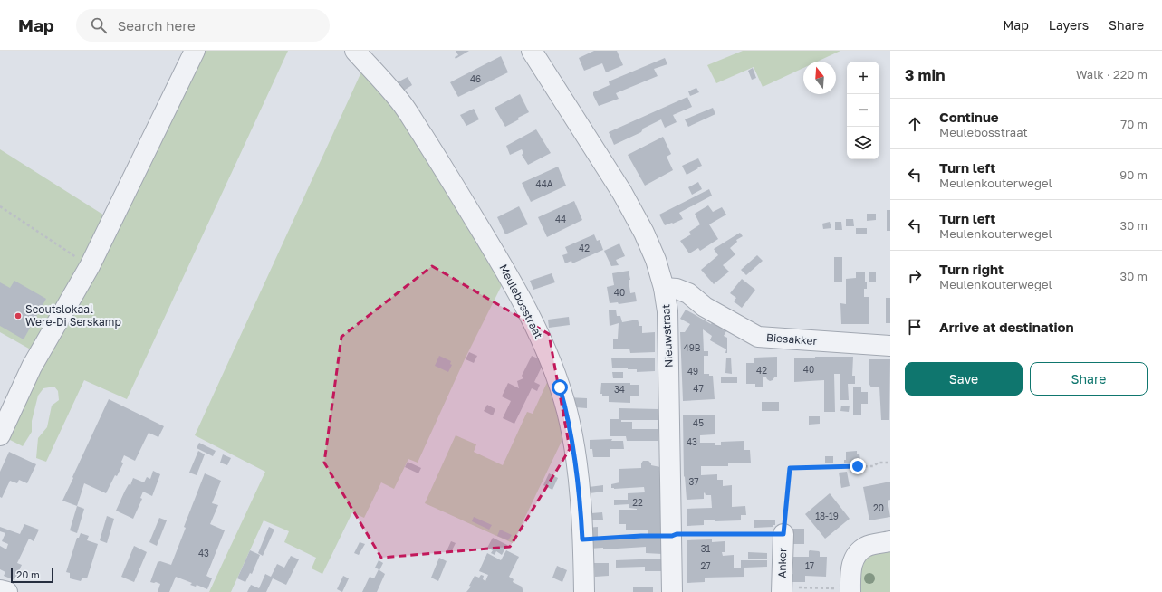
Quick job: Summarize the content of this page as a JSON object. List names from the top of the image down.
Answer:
{
  "streets": {
    "street": [
      "Meulebosstraat",
      "Nieuwstraat",
      "Biesakker",
      "Anker"
    ]
  },
  "crossings": [
    ["Nieuwstraat", "Biesakker"]
  ],
  "places": ["Scoutslokaal Were-Di Serskamp"],
  "house_numbers": [
    "46",
    "44A",
    "44",
    "42",
    "40",
    "49B",
    "40",
    "42",
    "49",
    "47",
    "34",
    "45",
    "43",
    "37",
    "22",
    "20",
    "18-19",
    "31",
    "43",
    "27",
    "17"
  ],
  "scale_bar": "20 m",
  "north": "top",
  "page": {
    "header": "Map",
    "search": "Search here",
    "nav": ["Map", "Layers", "Share"],
    "heading": ["3 min", "Walk · 220 m"],
    "map_buttons": ["+", "−"],
    "list": [
      ["Continue", "Meulebosstraat", "70 m"],
      ["Turn left", "Meulenkouterwegel", "90 m"],
      ["Turn left", "Meulenkouterwegel", "30 m"],
      ["Turn right", "Meulenkouterwegel", "30 m"],
      "Arrive at destination"
    ],
    "buttons": ["Save", "Share"],
    "scale": "20 m"
  }
}
